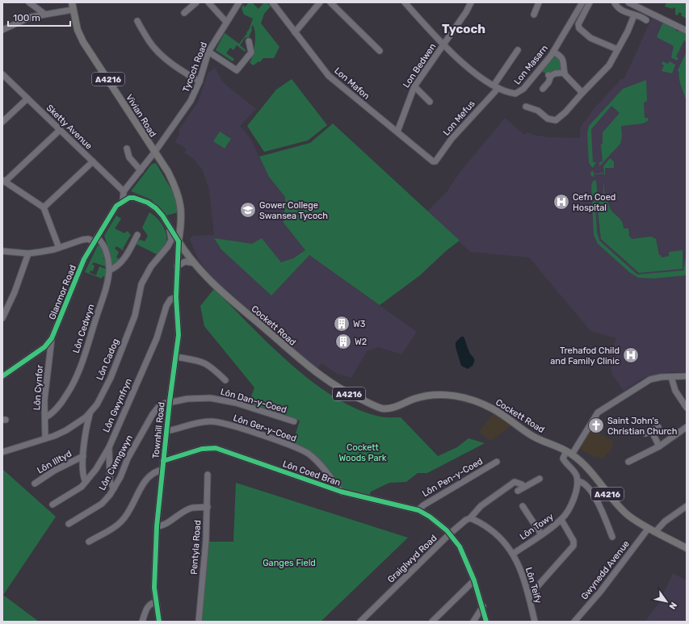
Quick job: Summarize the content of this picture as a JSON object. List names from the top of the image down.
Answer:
{
  "streets": {
    "main road": ["A4216", "Vivian Road", "Cockett Road"],
    "street": [
      "Lon Masarn",
      "Lon Bedwen",
      "Tycoch Road",
      "Lon Mafon",
      "Lon Mefus",
      "Sketty Avenue",
      "Glanmor Road",
      "Lôn Cedwyn",
      "Lôn Cadog",
      "Lôn Cynfor",
      "Lôn Dan-y-Coed",
      "Lôn Gwynfryn",
      "Lôn Ger-y-Coed",
      "Townhill Road",
      "Lôn Illtyd",
      "Lôn Cwmgwyn",
      "Lôn Coed Bran",
      "Lôn Pen-y-Coed",
      "Lôn Towy",
      "Pentyla Road",
      "Graiglwyd Road",
      "Gwynedd Avenue",
      "Lôn Teify"
    ]
  },
  "crossings": [
    ["Lon Masarn", "Lon Bedwen"],
    ["Lon Masarn", "Lon Mefus"],
    ["Lon Bedwen", "Lon Mafon"],
    ["Tycoch Road", "Vivian Road"],
    ["Tycoch Road", "Sketty Avenue"],
    ["A4216", "Vivian Road"],
    ["A4216", "Cockett Road"],
    ["Lon Mafon", "Lon Mefus"],
    ["Vivian Road", "Cockett Road"],
    ["Vivian Road", "Townhill Road"],
    ["Glanmor Road", "Lôn Cedwyn"],
    ["Glanmor Road", "Lôn Cynfor"],
    ["Cockett Road", "Townhill Road"],
    ["Cockett Road", "Gwynedd Avenue"],
    ["Lôn Cedwyn", "Lôn Cynfor"],
    ["Lôn Cadog", "Lôn Cynfor"],
    ["Lôn Dan-y-Coed", "Townhill Road"],
    ["Lôn Dan-y-Coed", "Lôn Cwmgwyn"],
    ["Lôn Gwynfryn", "Townhill Road"],
    ["Lôn Ger-y-Coed", "Townhill Road"],
    ["Lôn Ger-y-Coed", "Lôn Coed Bran"],
    ["Townhill Road", "Lôn Cwmgwyn"],
    ["Townhill Road", "Lôn Coed Bran"],
    ["Lôn Coed Bran", "Lôn Pen-y-Coed"],
    ["Lôn Coed Bran", "Graiglwyd Road"],
    ["Lôn Towy", "Lôn Teify"],
    ["Graiglwyd Road", "Lôn Teify"]
  ],
  "districts": ["Tycoch"],
  "parks": ["Cockett Woods Park", "Ganges Field"],
  "places": {
    "hospital": ["Cefn Coed Hospital", "Trehafod Child and Family Clinic"],
    "school or university": ["Gower College Swansea Tycoch"],
    "building": ["W3", "W2"],
    "church": ["Saint John's Christian Church"]
  },
  "scale_bar": "100 m",
  "north": "bottom right"
}
